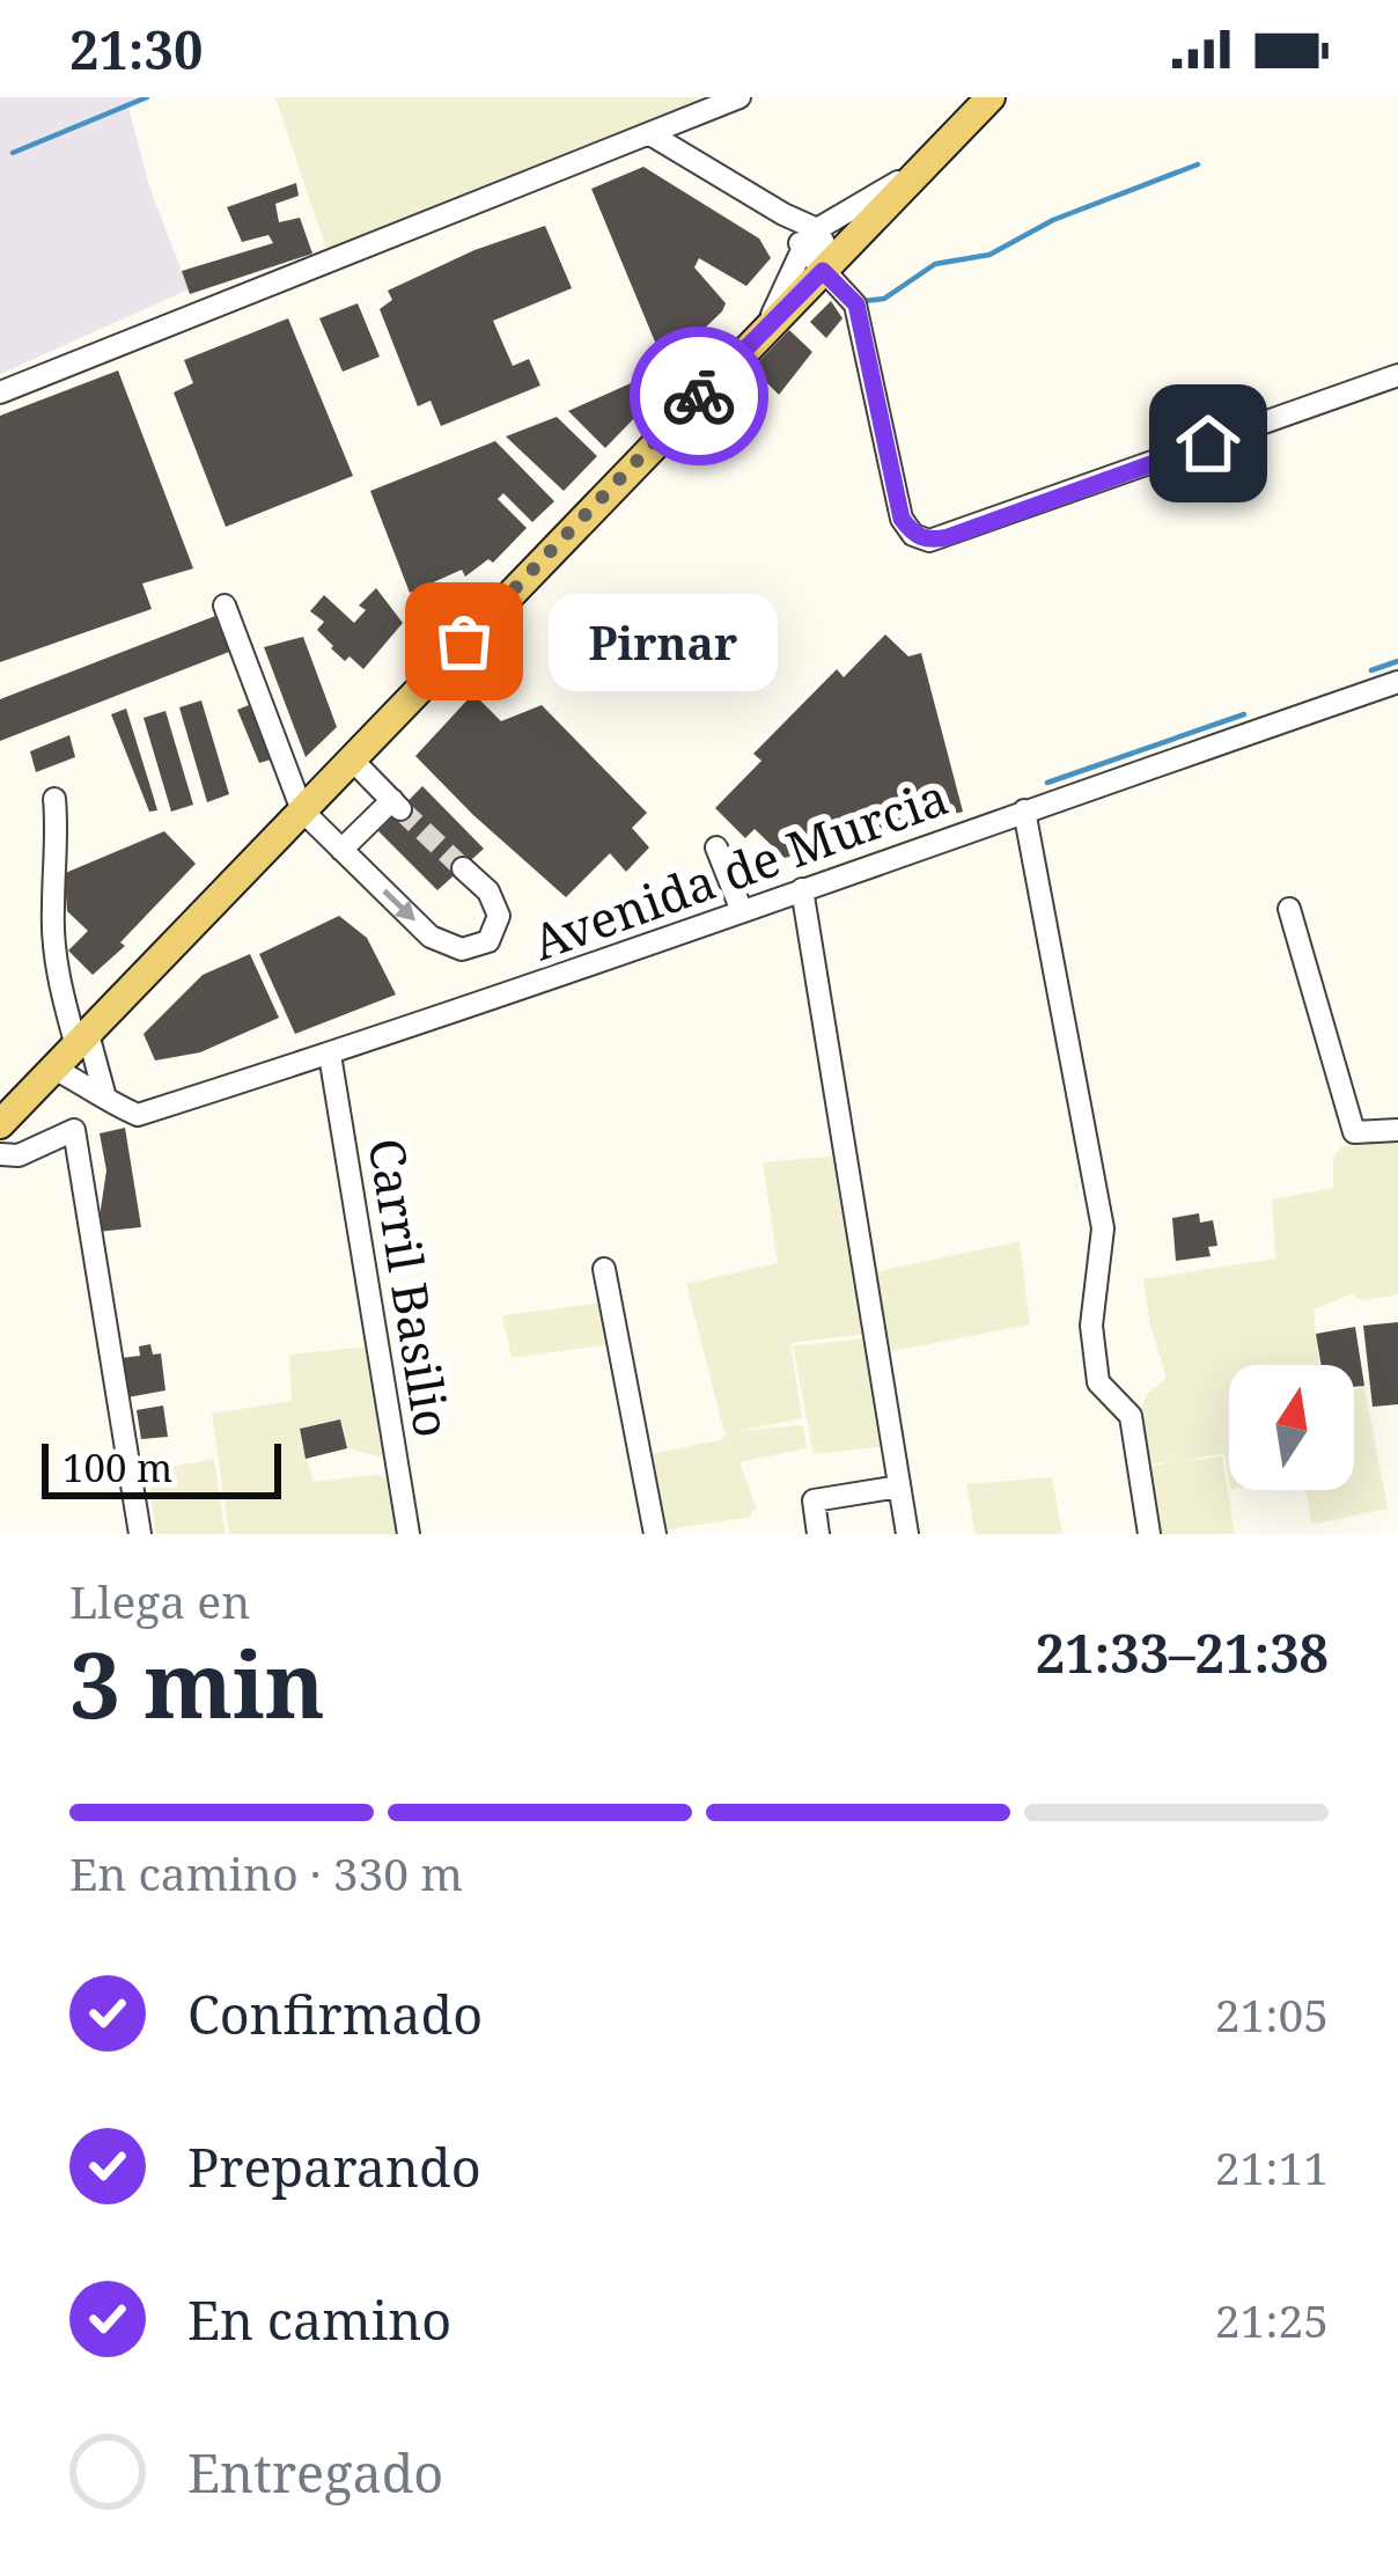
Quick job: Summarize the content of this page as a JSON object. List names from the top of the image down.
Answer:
{
  "streets": {
    "street": ["Avenida de Murcia", "Carril Basilio"]
  },
  "crossings": [
    ["Avenida de Murcia", "Carril Basilio"]
  ],
  "places": ["Pirnar"],
  "scale_bar": "100 m",
  "north": "top",
  "page": {
    "status": "21:30",
    "bubble": "Pirnar",
    "scale": "100 m",
    "heading": ["3 min", "Llega en", "21:33–21:38"],
    "bar": "En camino · 330 m",
    "list": [
      ["Confirmado", "21:05"],
      ["Preparando", "21:11"],
      ["En camino", "21:25"],
      "Entregado"
    ]
  }
}
